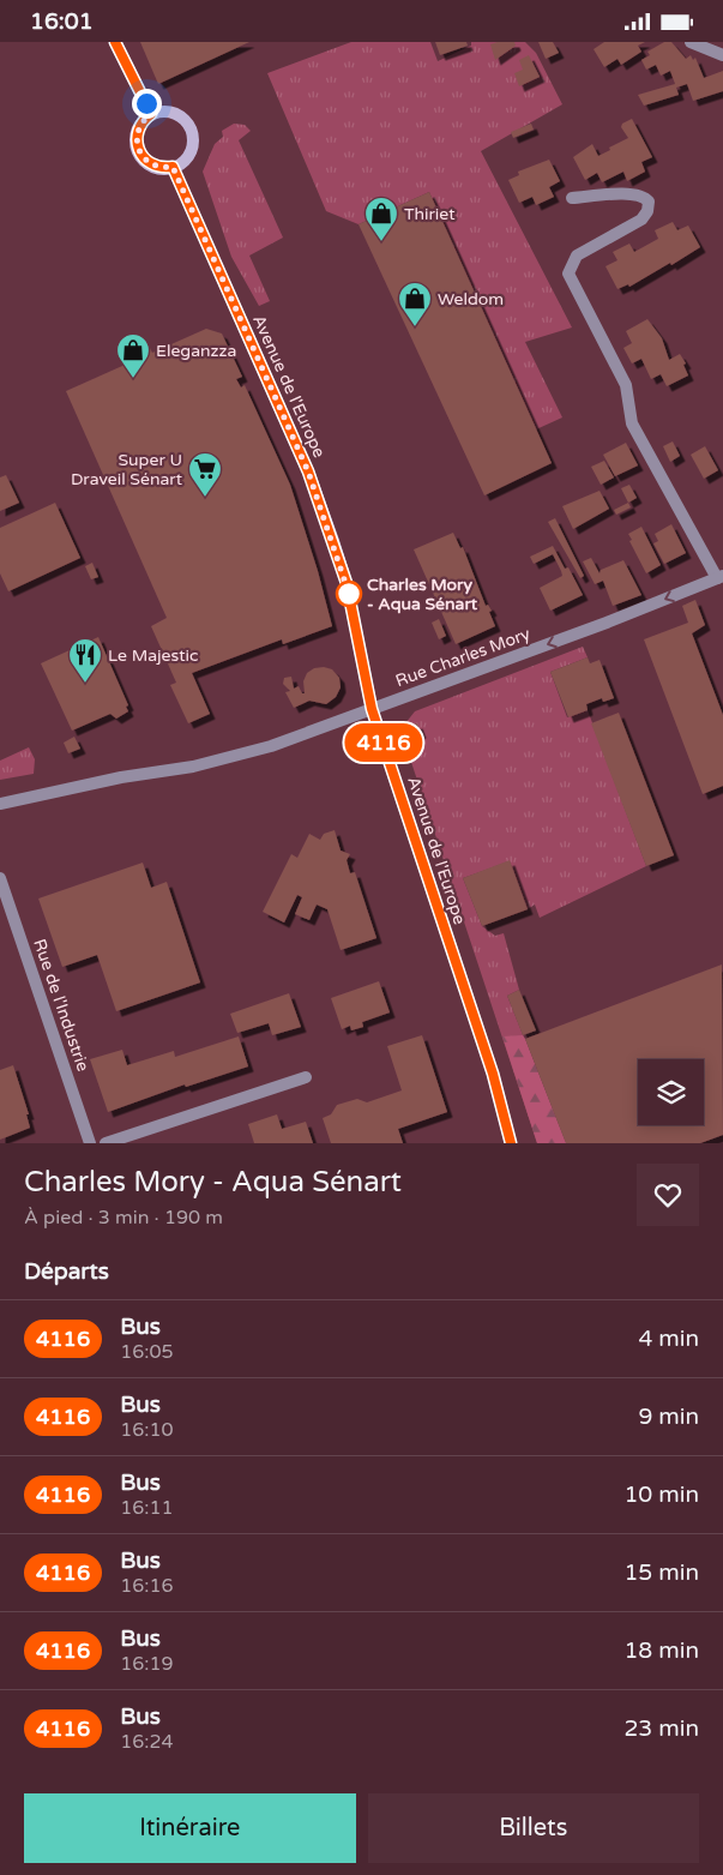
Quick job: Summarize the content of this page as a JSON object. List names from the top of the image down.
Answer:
{
  "streets": {
    "main road": ["Avenue de l'Europe"],
    "street": ["Rue Charles Mory", "Rue de l'Industrie"]
  },
  "crossings": [
    ["Avenue de l'Europe", "Rue Charles Mory"]
  ],
  "one_way": ["Rue Charles Mory"],
  "places": {
    "shop": ["Thiriet", "Weldom", "Eleganzza"],
    "supermarket": ["Super U Draveil Sénart"],
    "other": ["Charles Mory - Aqua Sénart"],
    "restaurant": ["Le Majestic"]
  },
  "lines": ["bus line 4116"],
  "page": {
    "status": "16:01",
    "on_map": "4116",
    "heading": [
      ["Charles Mory - Aqua Sénart", "À pied · 3 min · 190 m"],
      "Départs"
    ],
    "list": [
      {
        "mark": "4116",
        "name": "Bus",
        "note": "16:05",
        "value": "4 min"
      },
      {
        "mark": "4116",
        "name": "Bus",
        "note": "16:10",
        "value": "9 min"
      },
      {
        "mark": "4116",
        "name": "Bus",
        "note": "16:11",
        "value": "10 min"
      },
      {
        "mark": "4116",
        "name": "Bus",
        "note": "16:16",
        "value": "15 min"
      },
      {
        "mark": "4116",
        "name": "Bus",
        "note": "16:19",
        "value": "18 min"
      },
      {
        "mark": "4116",
        "name": "Bus",
        "note": "16:24",
        "value": "23 min"
      }
    ],
    "buttons": ["Itinéraire", "Billets"]
  }
}
